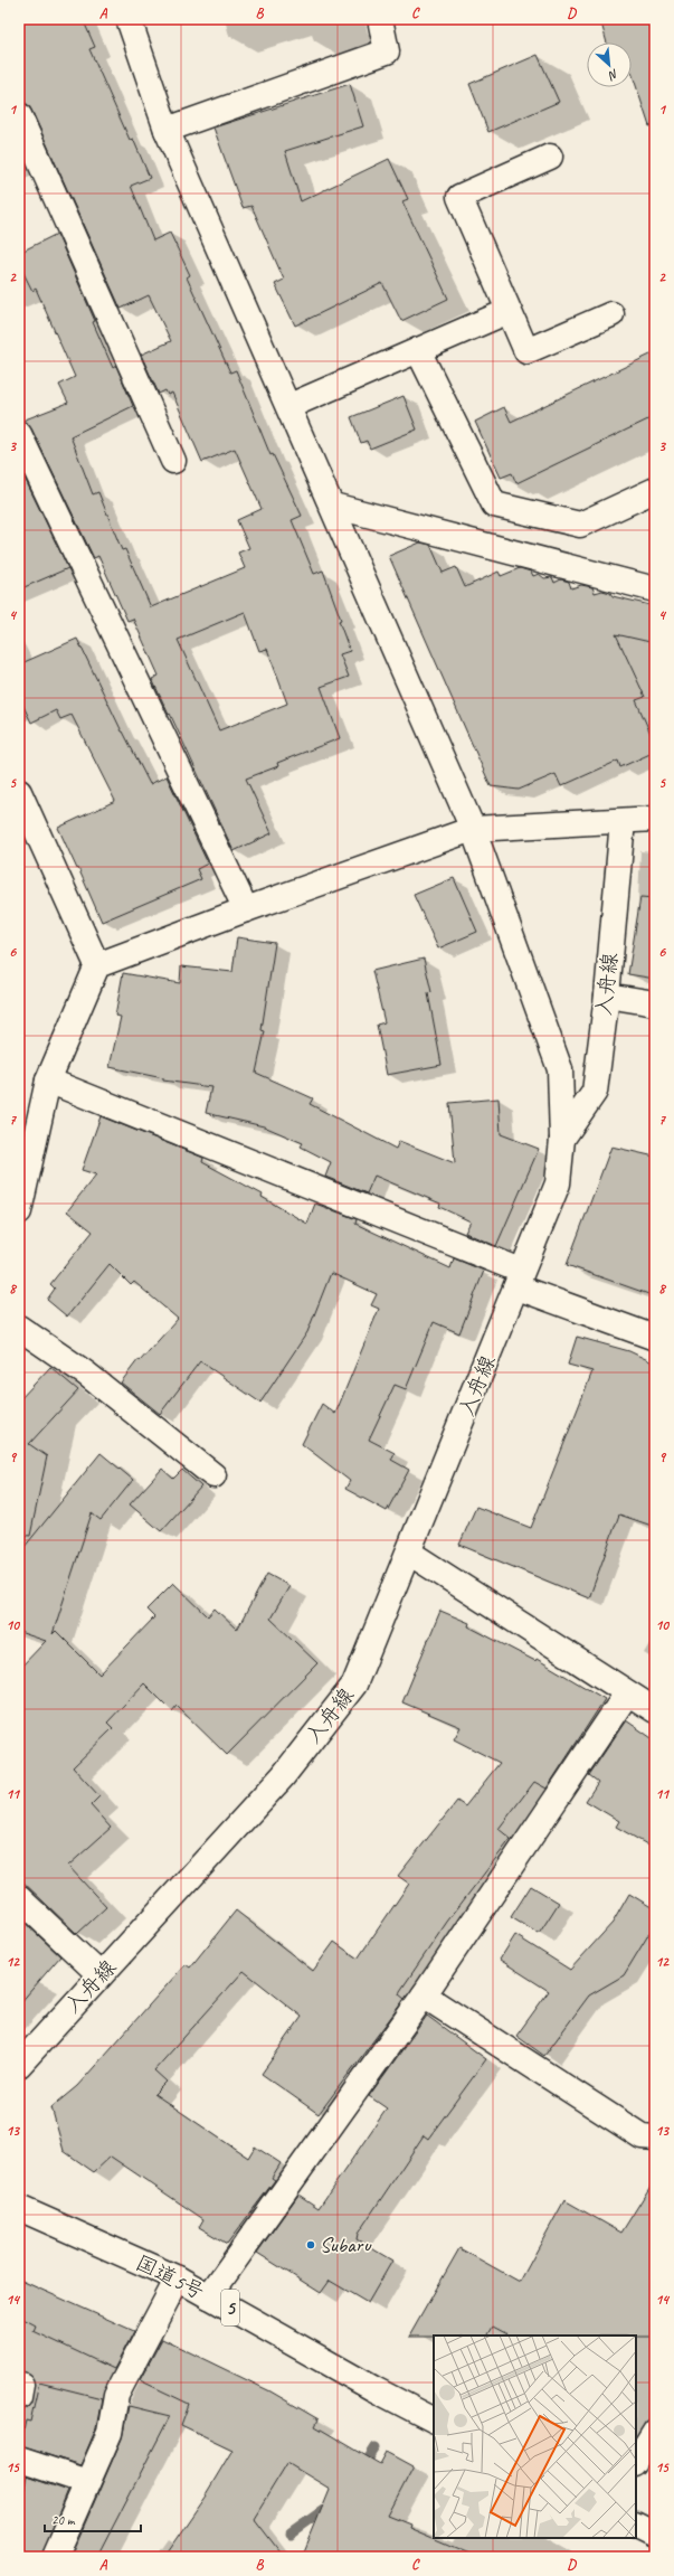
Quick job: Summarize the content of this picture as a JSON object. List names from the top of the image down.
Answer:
{
  "streets": {
    "main road": ["入舟線", "国道5号", "5"]
  },
  "places": ["Subaru"],
  "scale_bar": "20 m",
  "north": "bottom right",
  "grid": {
    "columns": [
      "A",
      "B",
      "C",
      "D"
    ],
    "rows": [
      "1",
      "2",
      "3",
      "4",
      "5",
      "6",
      "7",
      "8",
      "9",
      "10",
      "11",
      "12",
      "13",
      "14",
      "15"
    ]
  }
}
